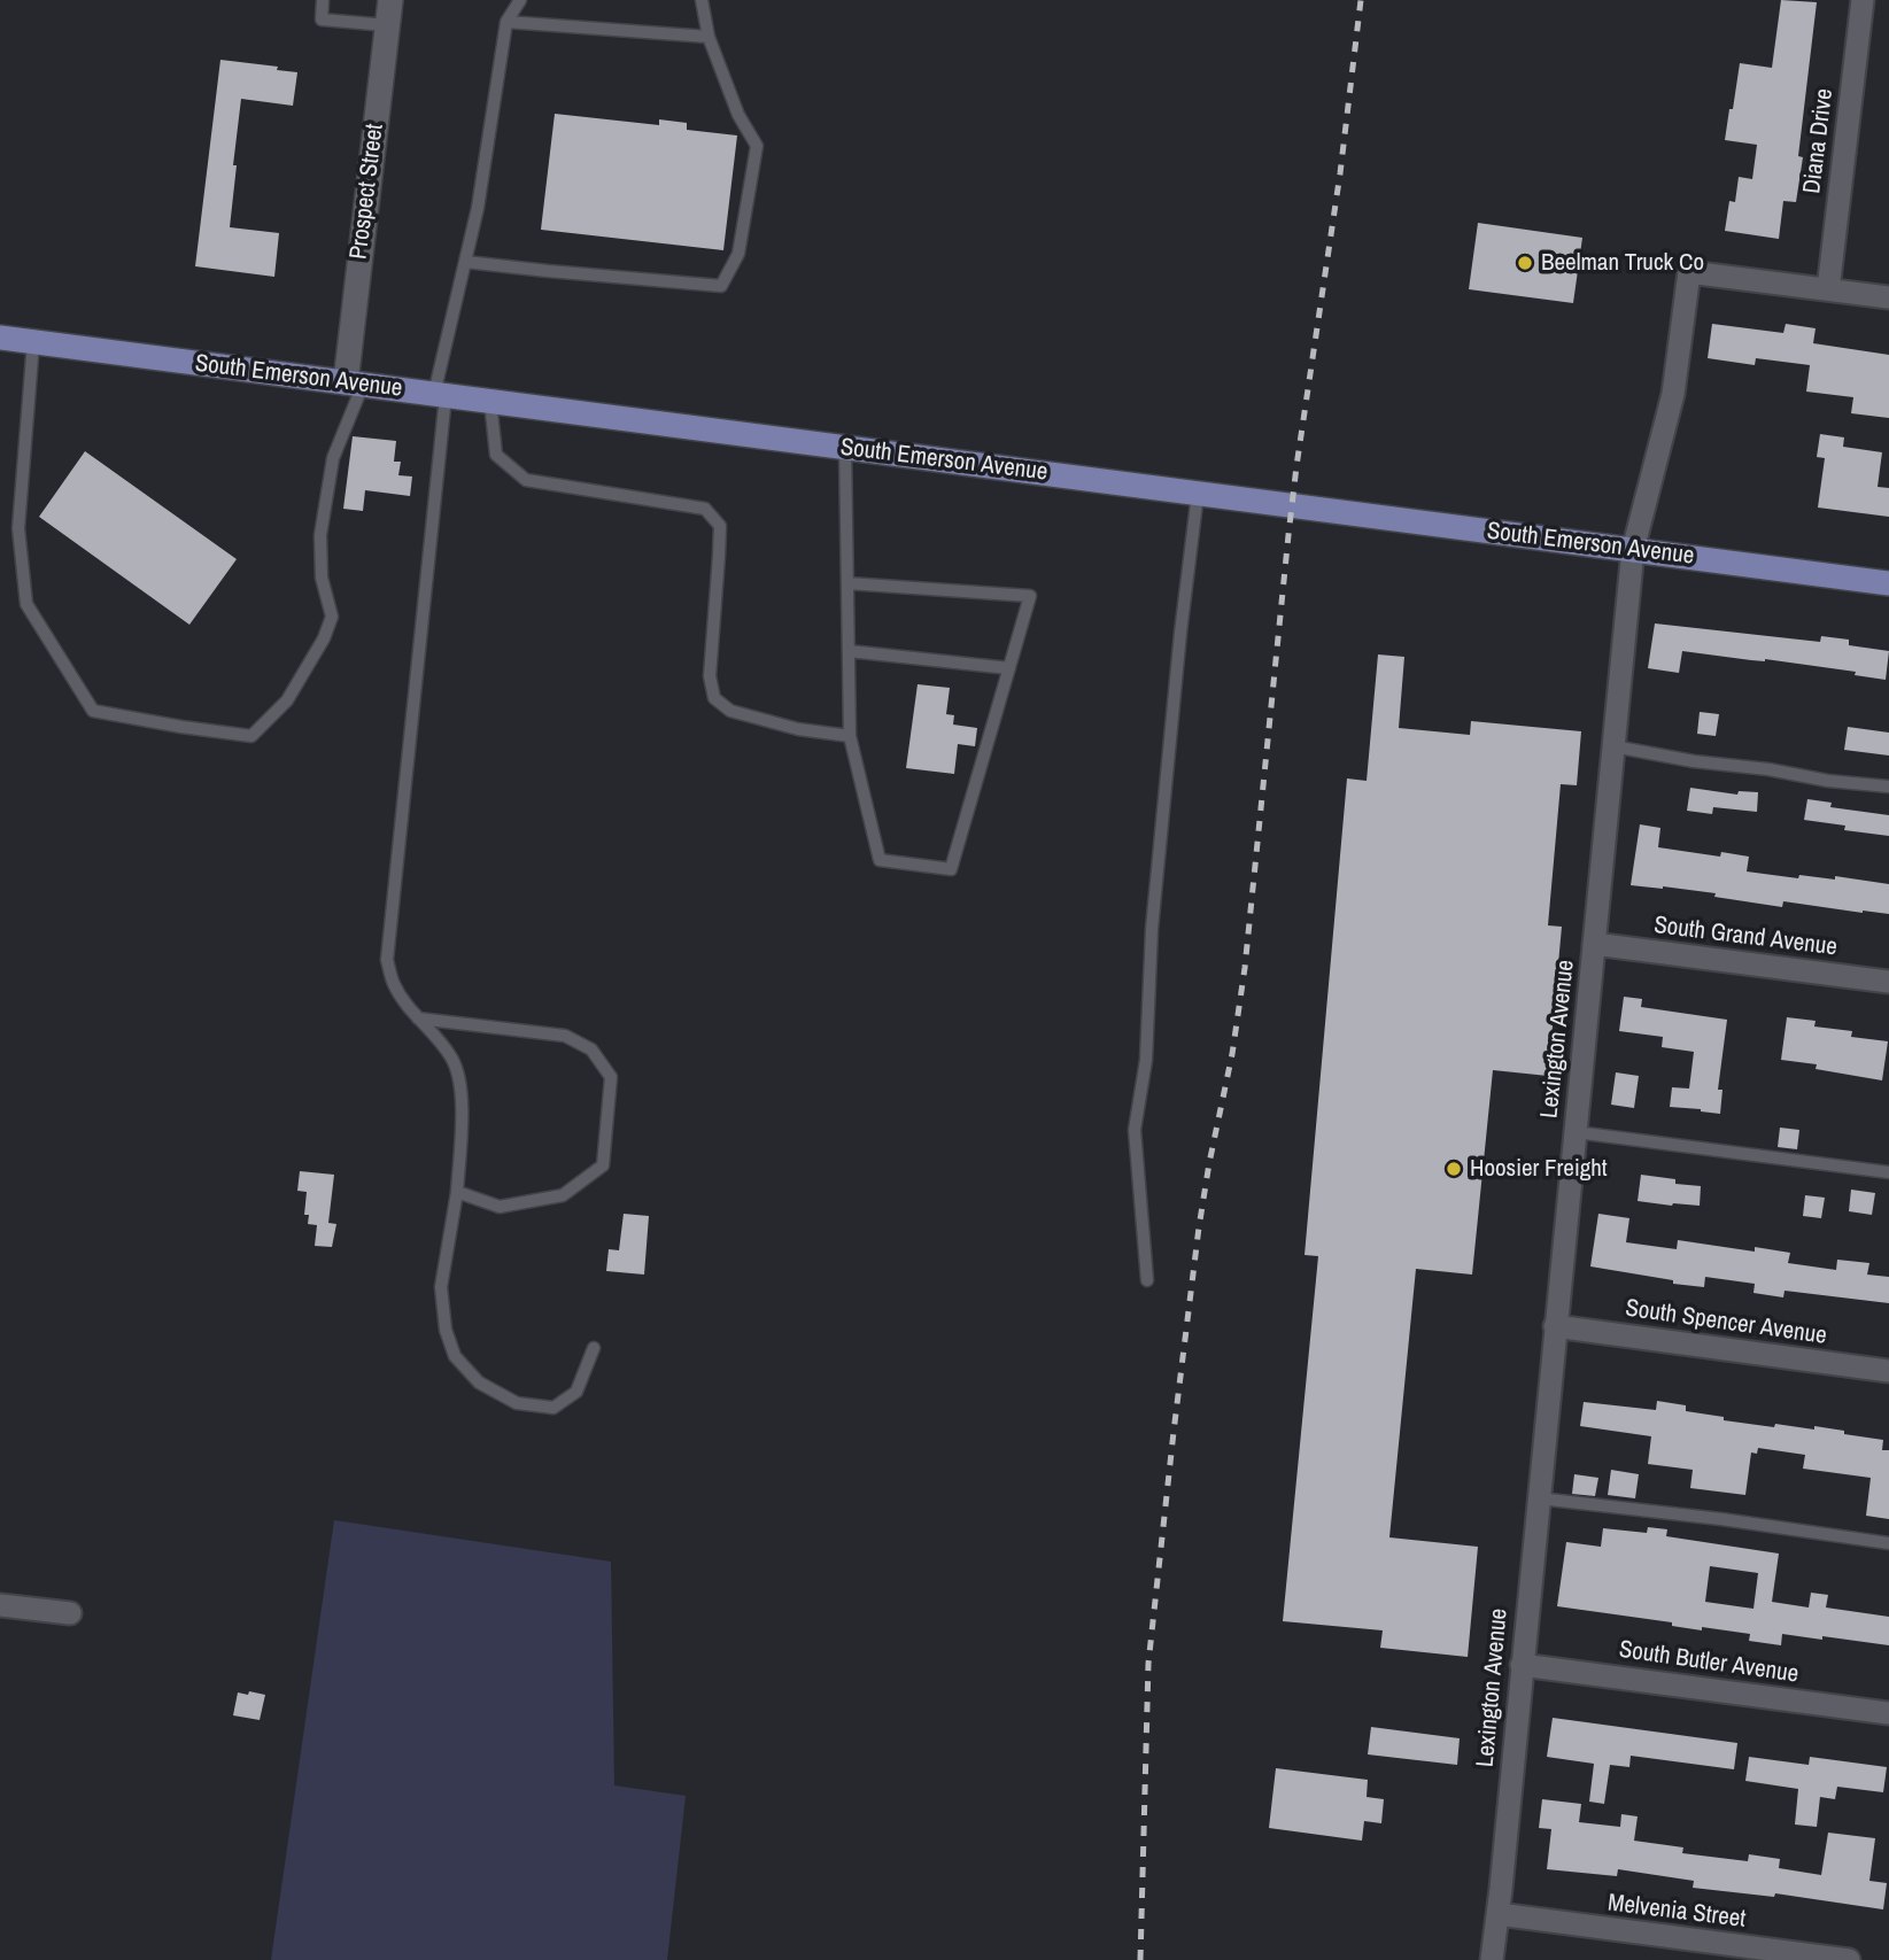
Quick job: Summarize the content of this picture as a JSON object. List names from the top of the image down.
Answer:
{
  "streets": {
    "main road": ["Prospect Street", "South Emerson Avenue"],
    "street": [
      "Diana Drive",
      "South Grand Avenue",
      "Lexington Avenue",
      "South Spencer Avenue",
      "South Butler Avenue",
      "Melvenia Street"
    ]
  },
  "crossings": [
    ["Diana Drive", "Lexington Avenue"],
    ["Prospect Street", "South Emerson Avenue"],
    ["South Emerson Avenue", "Lexington Avenue"],
    ["South Grand Avenue", "Lexington Avenue"],
    ["Lexington Avenue", "South Spencer Avenue"],
    ["Lexington Avenue", "South Butler Avenue"],
    ["Lexington Avenue", "Melvenia Street"]
  ],
  "places": ["Beelman Truck Co", "Hoosier Freight"]
}
